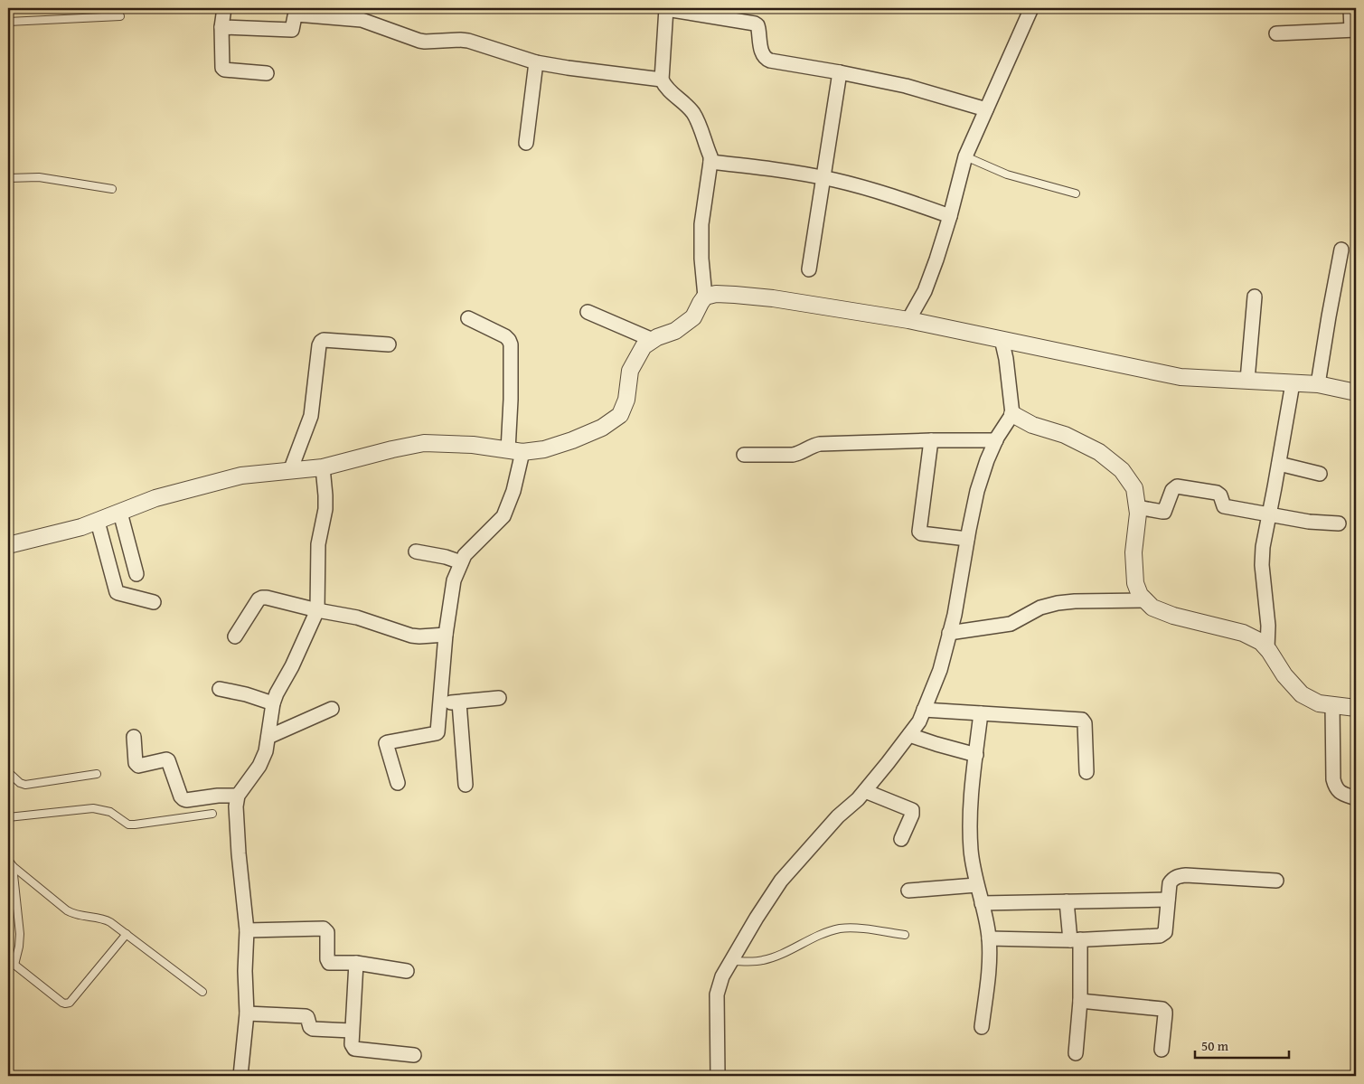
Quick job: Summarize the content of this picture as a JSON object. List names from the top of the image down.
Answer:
{
  "scale_bar": "50 m"
}
